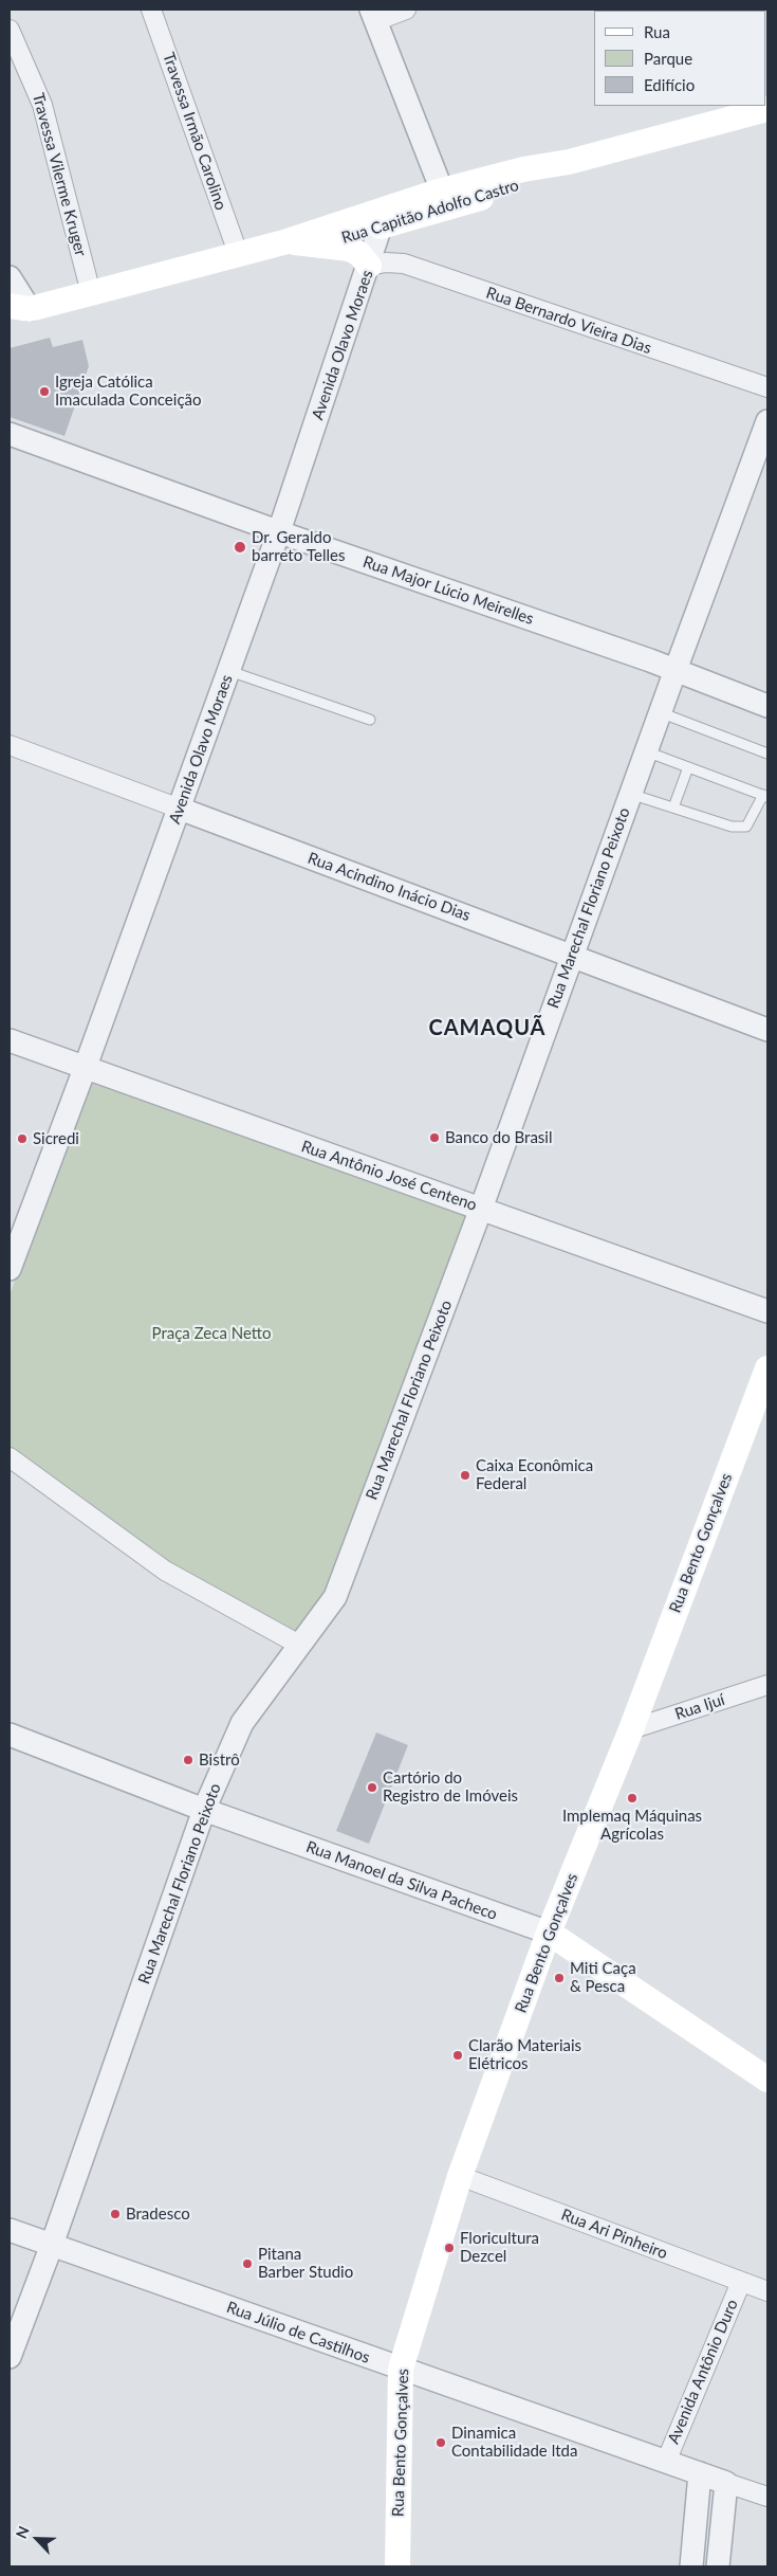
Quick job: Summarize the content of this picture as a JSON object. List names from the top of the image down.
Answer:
{
  "streets": {
    "main road": ["Rua Capitão Adolfo Castro", "Rua Bento Gonçalves", "Rua Manoel da Silva Pacheco"],
    "street": [
      "Travessa Irmão Carolino",
      "Travessa Vilerme Kruger",
      "Rua Bernardo Vieira Dias",
      "Avenida Olavo Moraes",
      "Rua Major Lúcio Meirelles",
      "Rua Acindino Inácio Dias",
      "Rua Marechal Floriano Peixoto",
      "Rua Antônio José Centeno",
      "Rua Ijuí",
      "Rua Ari Pinheiro",
      "Rua Júlio de Castilhos",
      "Avenida Antônio Duro"
    ]
  },
  "crossings": [
    ["Travessa Irmão Carolino", "Rua Capitão Adolfo Castro"],
    ["Travessa Vilerme Kruger", "Rua Capitão Adolfo Castro"],
    ["Rua Capitão Adolfo Castro", "Avenida Olavo Moraes"],
    ["Rua Bernardo Vieira Dias", "Avenida Olavo Moraes"],
    ["Avenida Olavo Moraes", "Rua Major Lúcio Meirelles"],
    ["Avenida Olavo Moraes", "Rua Acindino Inácio Dias"],
    ["Avenida Olavo Moraes", "Rua Antônio José Centeno"],
    ["Rua Major Lúcio Meirelles", "Rua Marechal Floriano Peixoto"],
    ["Rua Acindino Inácio Dias", "Rua Marechal Floriano Peixoto"],
    ["Rua Marechal Floriano Peixoto", "Rua Antônio José Centeno"],
    ["Rua Marechal Floriano Peixoto", "Rua Manoel da Silva Pacheco"],
    ["Rua Marechal Floriano Peixoto", "Rua Júlio de Castilhos"],
    ["Rua Bento Gonçalves", "Rua Ijuí"],
    ["Rua Bento Gonçalves", "Rua Manoel da Silva Pacheco"],
    ["Rua Bento Gonçalves", "Rua Ari Pinheiro"],
    ["Rua Bento Gonçalves", "Rua Júlio de Castilhos"],
    ["Rua Ari Pinheiro", "Avenida Antônio Duro"],
    ["Rua Júlio de Castilhos", "Avenida Antônio Duro"]
  ],
  "districts": ["CAMAQUÃ"],
  "parks": ["Praça Zeca Netto"],
  "places": [
    "Igreja Católica Imaculada Conceição",
    "Dr. Geraldo barreto Telles",
    "Banco do Brasil",
    "Sicredi",
    "Caixa Econômica Federal",
    "Bistrô",
    "Cartório do Registro de Imóveis",
    "Implemaq Máquinas Agrícolas",
    "Miti Caça & Pesca",
    "Clarão Materiais Elétricos",
    "Bradesco",
    "Floricultura Dezcel",
    "Pitana Barber Studio",
    "Dinamica Contabilidade ltda"
  ],
  "legend": ["Rua", "Parque", "Edifício"],
  "north": "top left"
}
